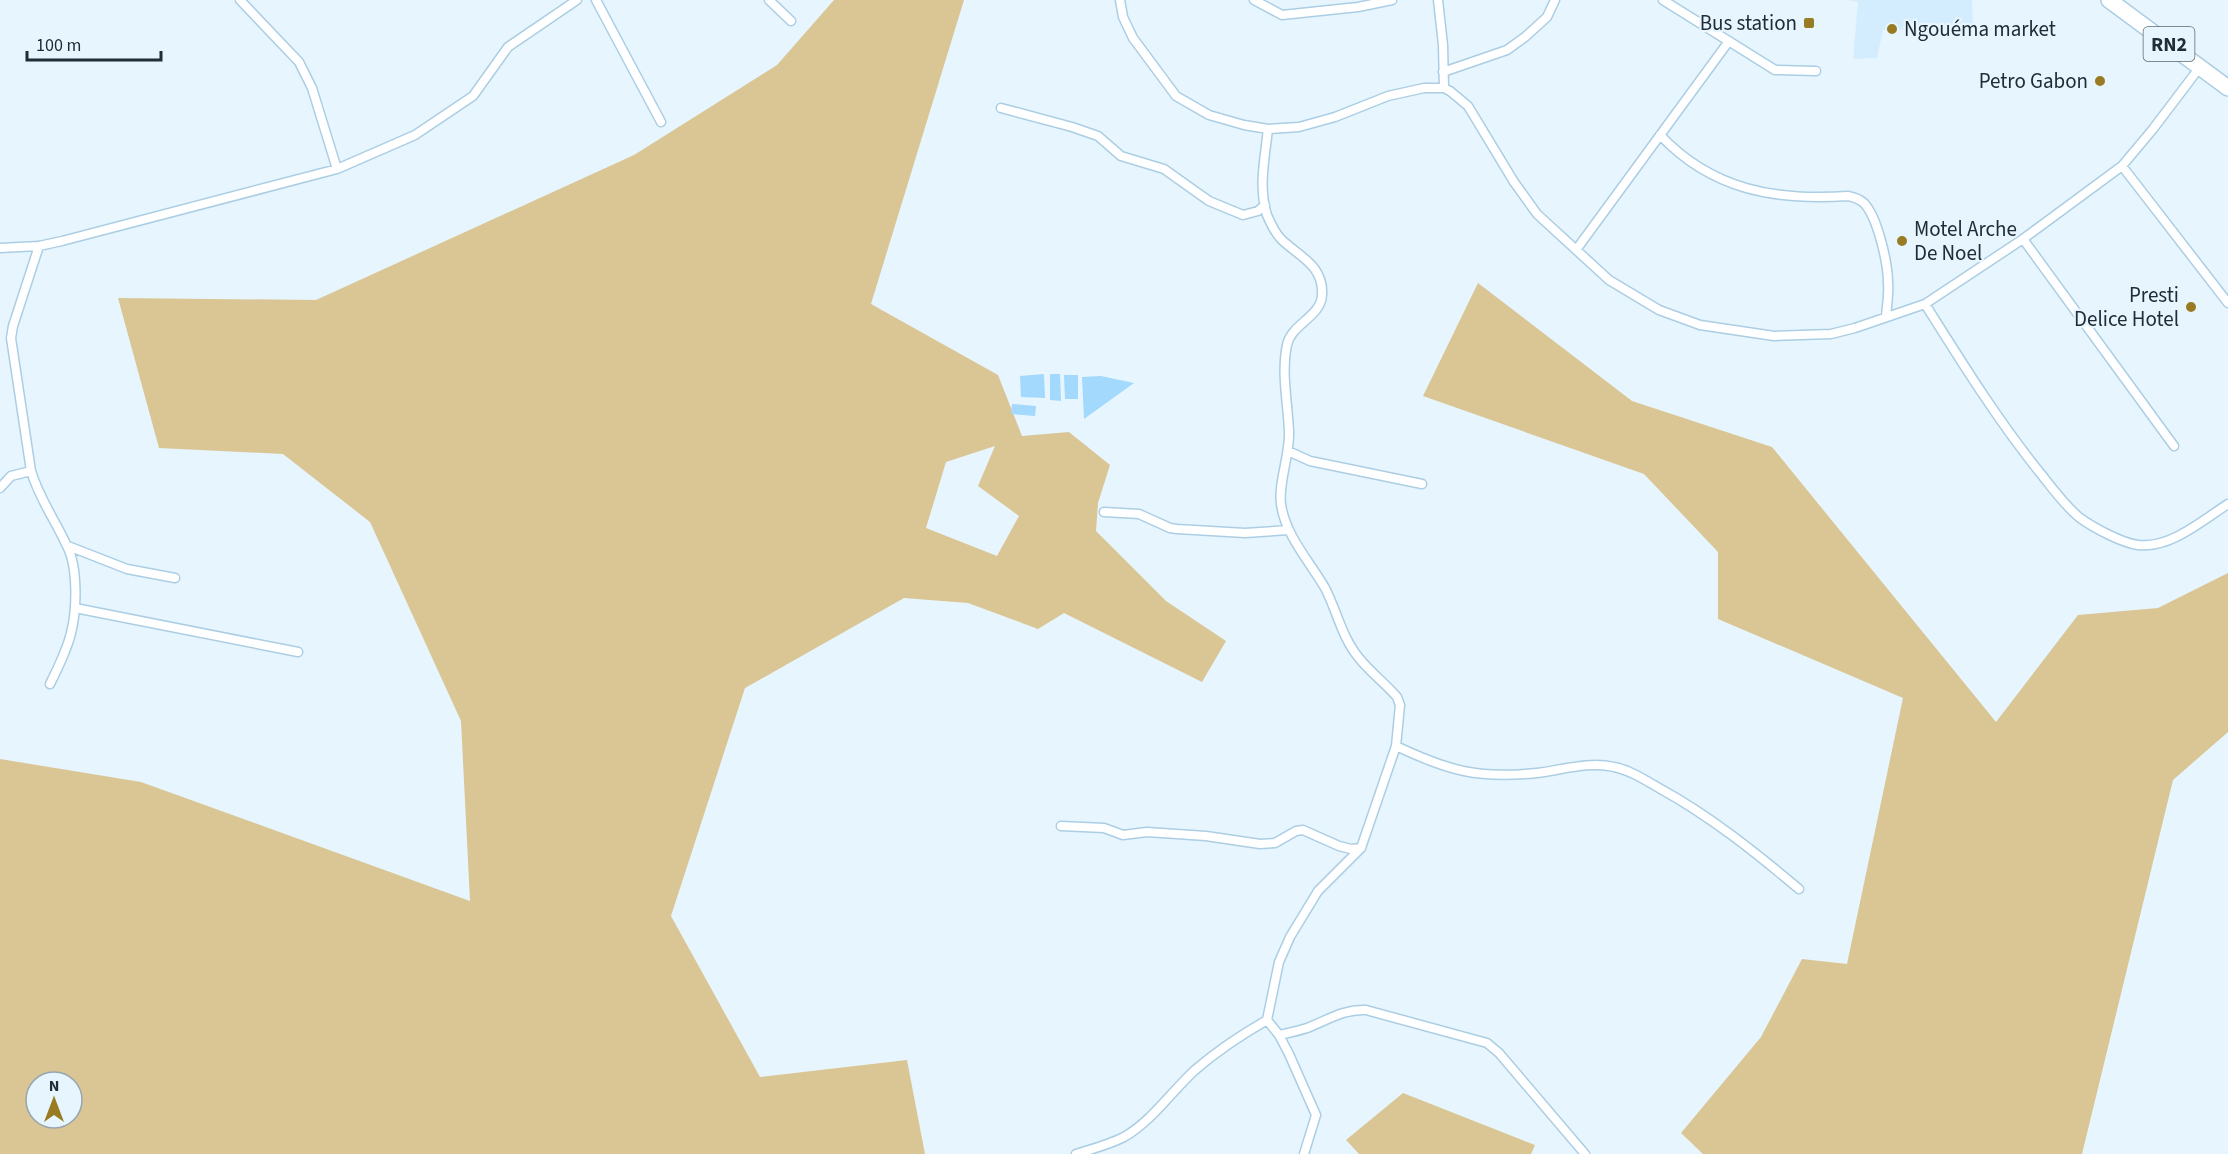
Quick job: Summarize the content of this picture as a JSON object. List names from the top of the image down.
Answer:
{
  "streets": {
    "highway": ["RN2"]
  },
  "places": {
    "transit": ["Bus station"],
    "other": [
      "Ngouéma market",
      "Petro Gabon",
      "Motel Arche De Noel",
      "Presti Delice Hotel"
    ]
  },
  "scale_bar": "100 m",
  "north": "top"
}
